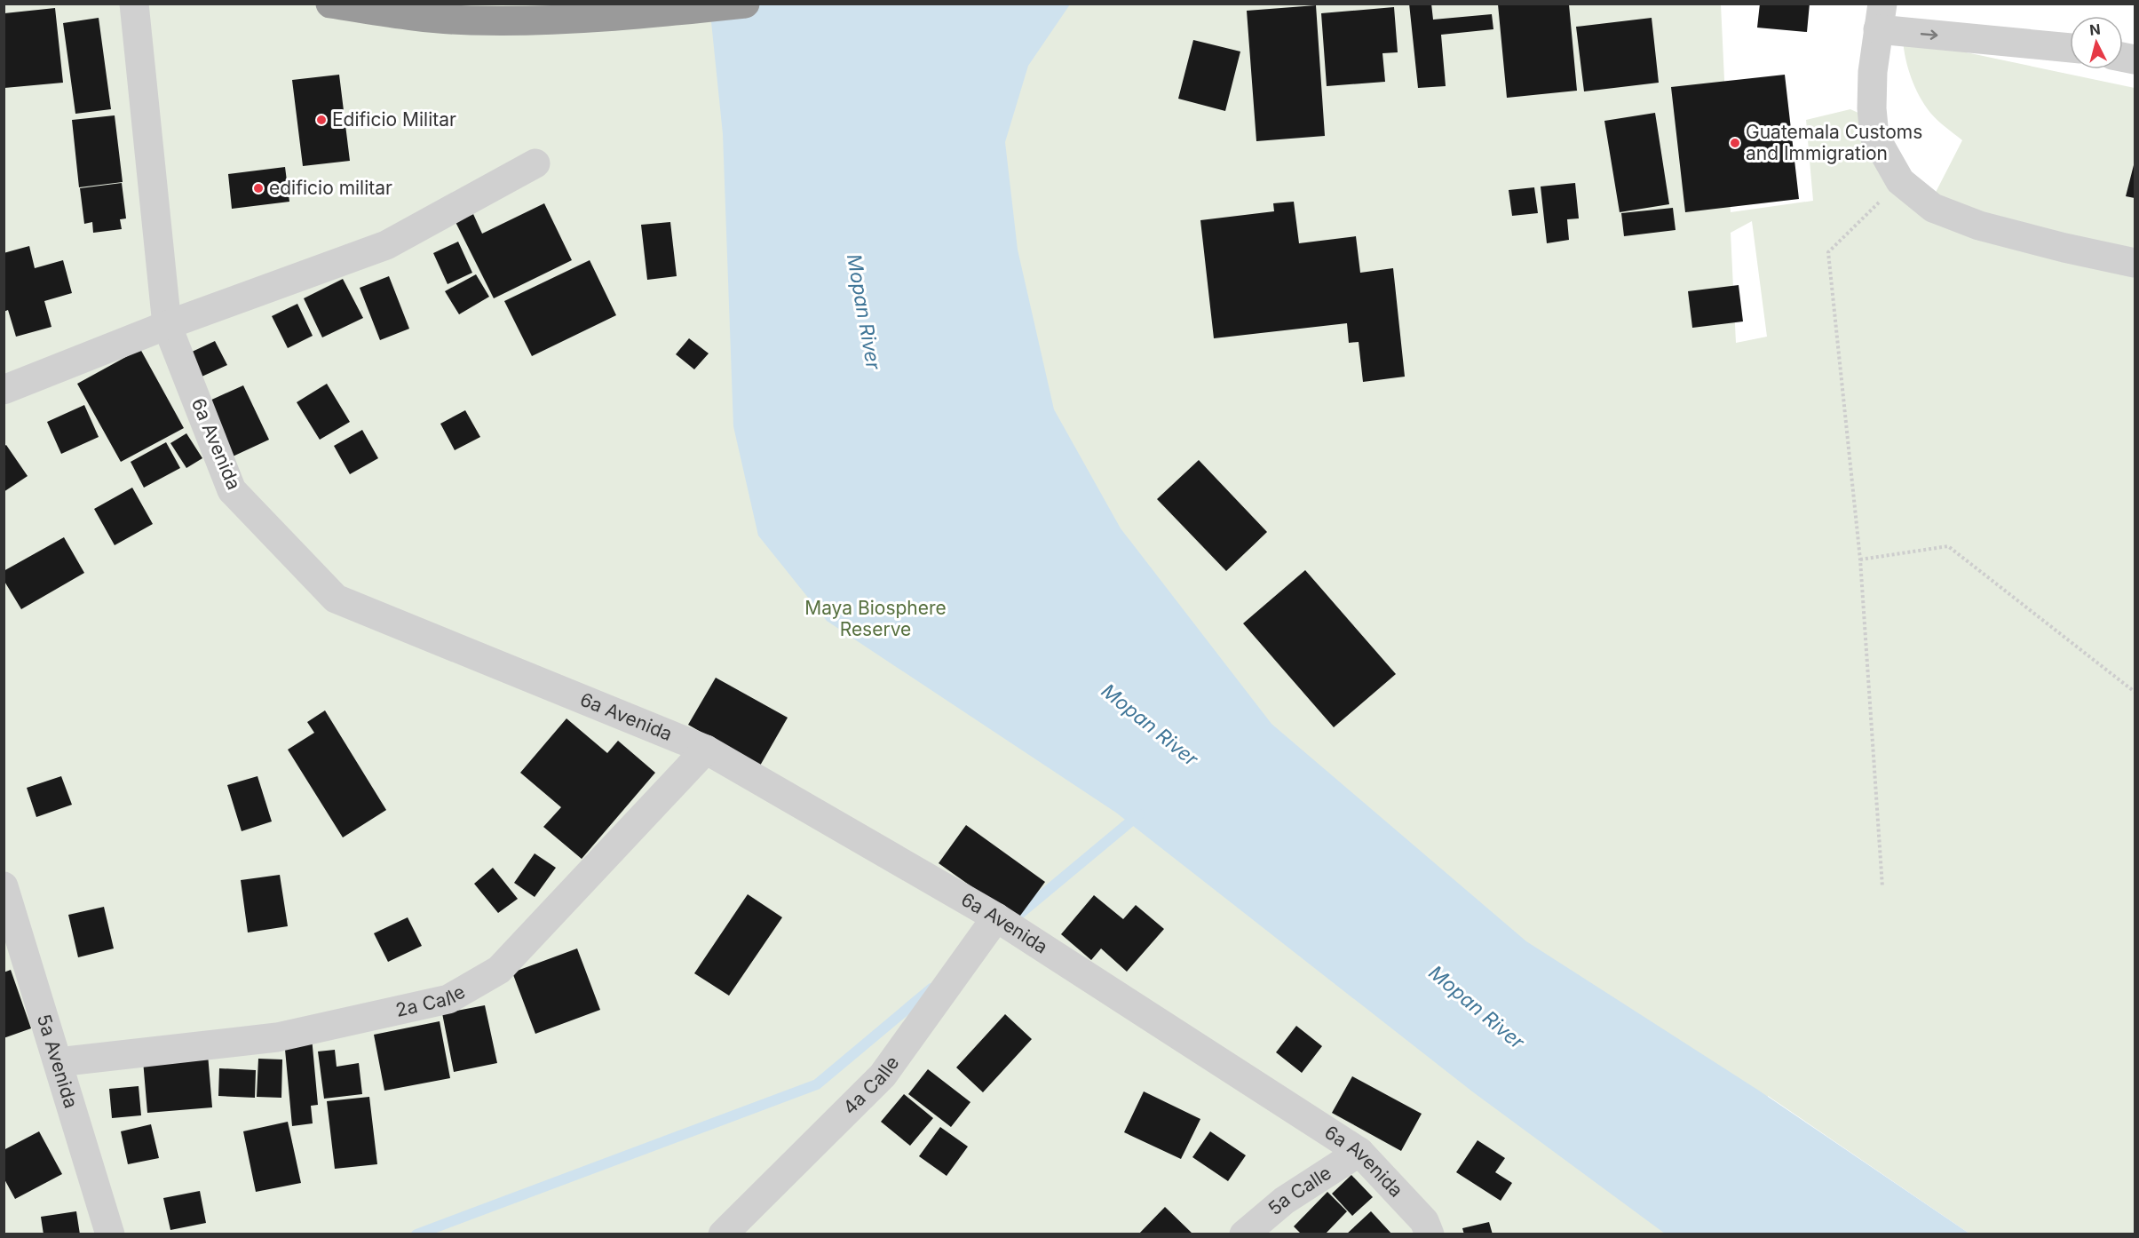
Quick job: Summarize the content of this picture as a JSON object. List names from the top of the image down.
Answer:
{
  "streets": {
    "street": [
      "6a Avenida",
      "2a Calle",
      "5a Avenida",
      "4a Calle",
      "5a Calle"
    ]
  },
  "crossings": [
    ["6a Avenida", "2a Calle"],
    ["6a Avenida", "4a Calle"],
    ["6a Avenida", "5a Calle"],
    ["2a Calle", "5a Avenida"]
  ],
  "water": ["Mopan River"],
  "parks": ["Maya Biosphere Reserve"],
  "places": ["Edificio Militar", "Guatemala Customs and Immigration", "edificio militar"],
  "north": "top"
}
